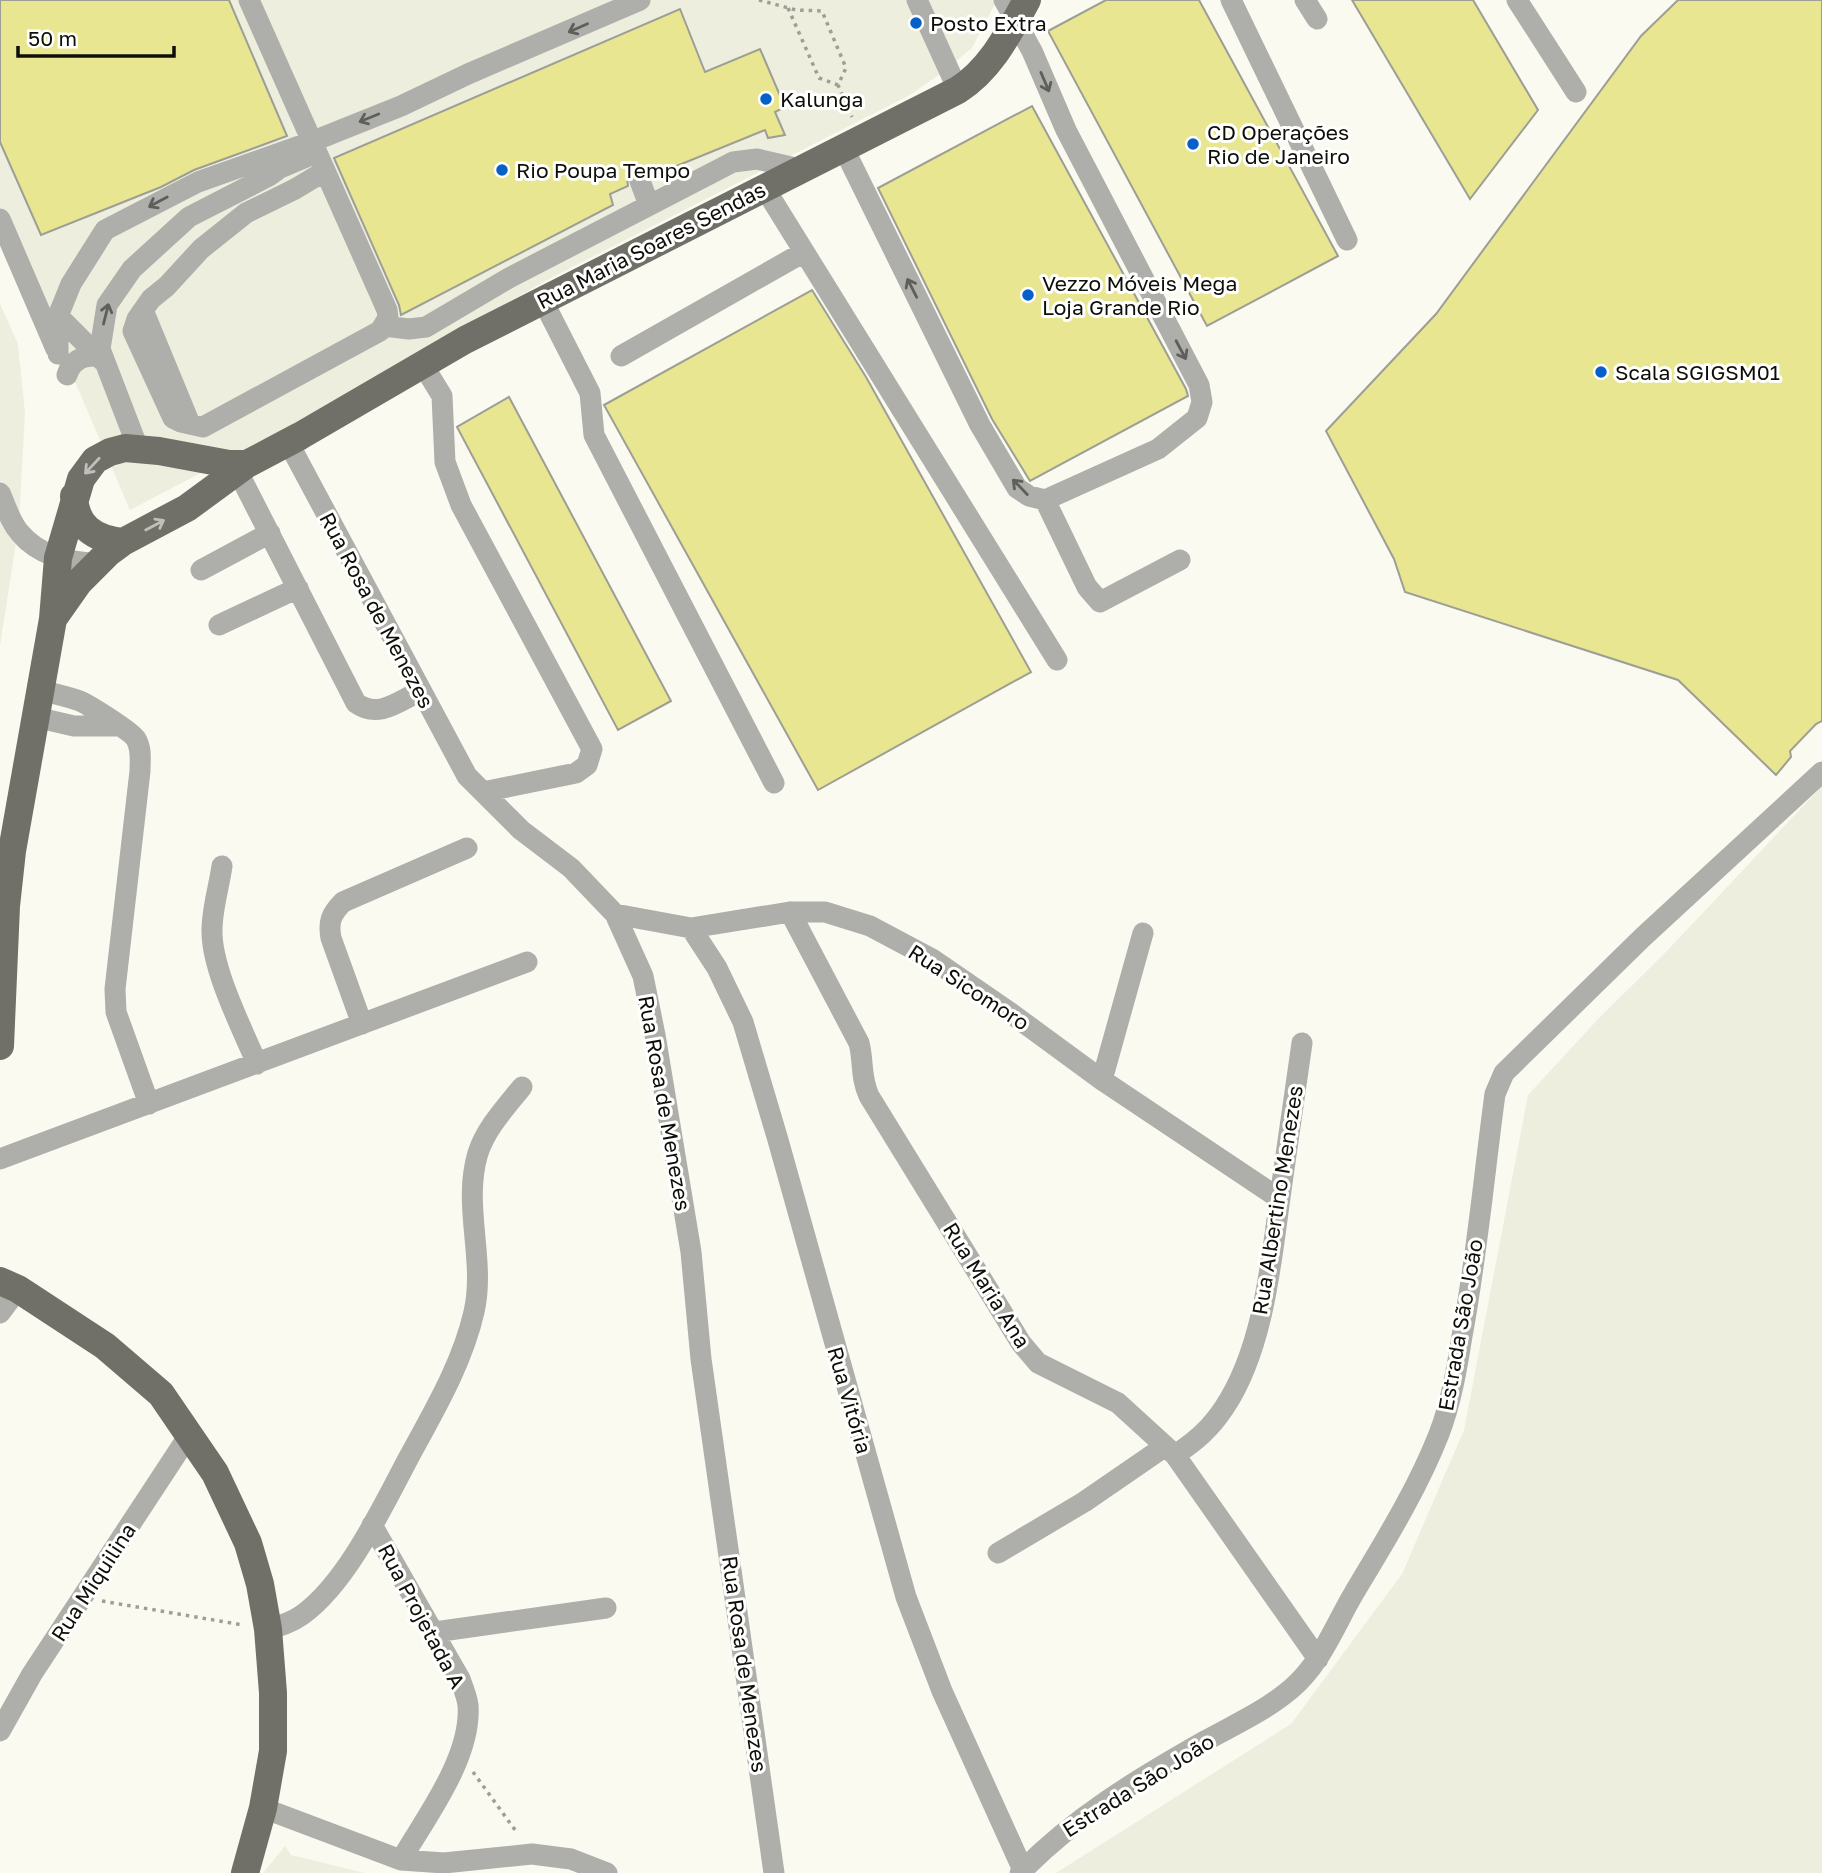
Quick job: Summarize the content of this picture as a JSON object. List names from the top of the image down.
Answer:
{
  "streets": {
    "main road": ["Rua Maria Soares Sendas"],
    "street": [
      "Rua Rosa de Menezes",
      "Rua Sicomoro",
      "Rua Albertino Menezes",
      "Rua Maria Ana",
      "Estrada São João",
      "Rua Vitória",
      "Rua Miquilina",
      "Rua Projetada A"
    ]
  },
  "crossings": [
    ["Rua Maria Soares Sendas", "Rua Rosa de Menezes"],
    ["Rua Rosa de Menezes", "Rua Sicomoro"],
    ["Rua Sicomoro", "Rua Albertino Menezes"],
    ["Rua Sicomoro", "Rua Maria Ana"],
    ["Rua Sicomoro", "Rua Vitória"],
    ["Rua Albertino Menezes", "Rua Maria Ana"],
    ["Rua Maria Ana", "Estrada São João"],
    ["Estrada São João", "Rua Vitória"]
  ],
  "places": [
    "Posto Extra",
    "Kalunga",
    "CD Operações Rio de Janeiro",
    "Rio Poupa Tempo",
    "Vezzo Móveis Mega Loja Grande Rio",
    "Scala SGIGSM01"
  ],
  "scale_bar": "50 m"
}
